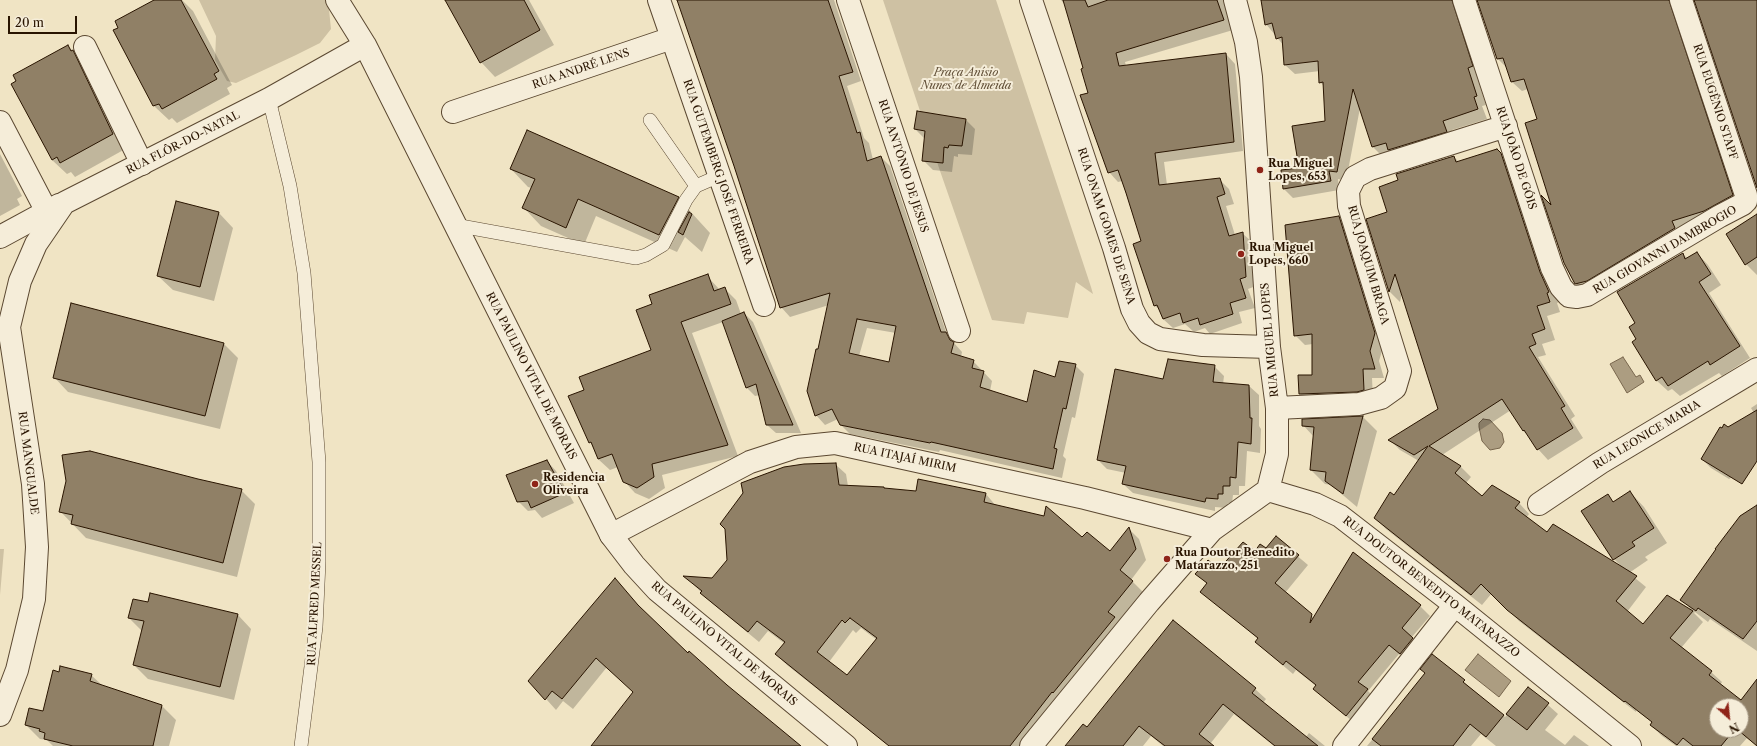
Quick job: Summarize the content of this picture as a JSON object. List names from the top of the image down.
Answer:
{
  "streets": {
    "street": [
      "RUA ANDRÉ LENS",
      "RUA EUGÊNIO STAPF",
      "RUA FLÔR-DO-NATAL",
      "RUA JOÃO DE GÓIS",
      "RUA ANTÔNIO DE JESUS",
      "RUA GUTEMBERG JOSÉ FERREIRA",
      "RUA ONAM GOMES DE SENA",
      "RUA GIOVANNI DAMBROGIO",
      "RUA JOAQUIM BRAGA",
      "RUA MIGUEL LOPES",
      "RUA PAULINO VITAL DE MORAIS",
      "RUA LEONICE MARIA",
      "RUA ITAJAÍ MIRIM",
      "RUA MANGUALDE",
      "RUA DOUTOR BENEDITO MATARAZZO"
    ],
    "lane": ["RUA ALFRED MESSEL"]
  },
  "crossings": [
    ["RUA ANDRÉ LENS", "RUA GUTEMBERG JOSÉ FERREIRA"],
    ["RUA EUGÊNIO STAPF", "RUA GIOVANNI DAMBROGIO"],
    ["RUA FLÔR-DO-NATAL", "RUA PAULINO VITAL DE MORAIS"],
    ["RUA FLÔR-DO-NATAL", "RUA MANGUALDE"],
    ["RUA FLÔR-DO-NATAL", "RUA ALFRED MESSEL"],
    ["RUA JOÃO DE GÓIS", "RUA GIOVANNI DAMBROGIO"],
    ["RUA JOÃO DE GÓIS", "RUA JOAQUIM BRAGA"],
    ["RUA ONAM GOMES DE SENA", "RUA MIGUEL LOPES"],
    ["RUA JOAQUIM BRAGA", "RUA MIGUEL LOPES"],
    ["RUA MIGUEL LOPES", "RUA DOUTOR BENEDITO MATARAZZO"],
    ["RUA PAULINO VITAL DE MORAIS", "RUA ITAJAÍ MIRIM"]
  ],
  "parks": ["Praça Anísio Nunes de Almeida"],
  "places": [
    "Rua Miguel Lopes, 653",
    "Rua Miguel Lopes, 660",
    "Residencia Oliveira",
    "Rua Doutor Benedito Matarazzo, 251"
  ],
  "scale_bar": "20 m",
  "north": "bottom right"
}
